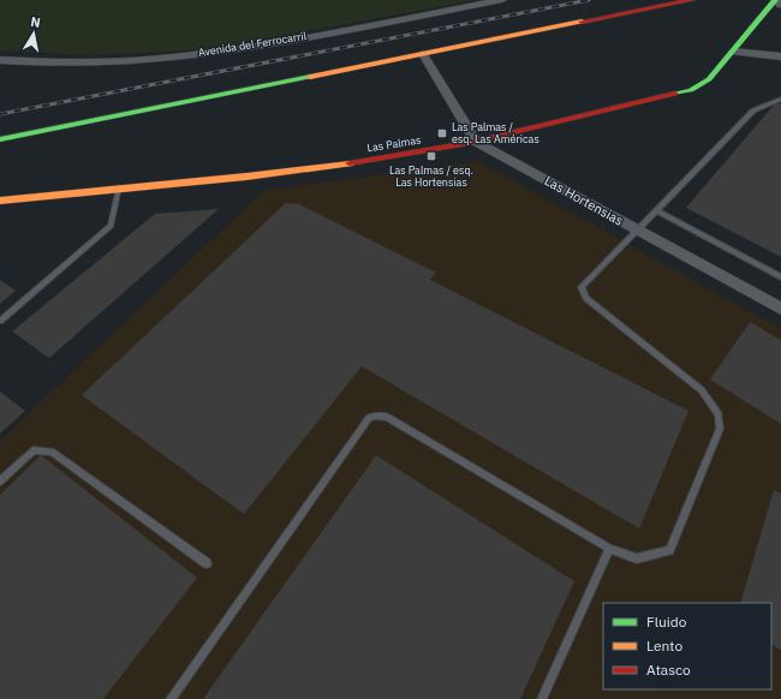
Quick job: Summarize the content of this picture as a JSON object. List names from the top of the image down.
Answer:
{
  "streets": {
    "street": ["Avenida del Ferrocarril", "Las Palmas", "Las Hortensias"]
  },
  "crossings": [
    ["Las Palmas", "Las Hortensias"]
  ],
  "places": {
    "transit": ["Las Palmas / esq. Las Américas", "Las Palmas / esq. Las Hortensias"]
  },
  "legend": ["Fluido", "Lento", "Atasco"],
  "north": "top"
}
